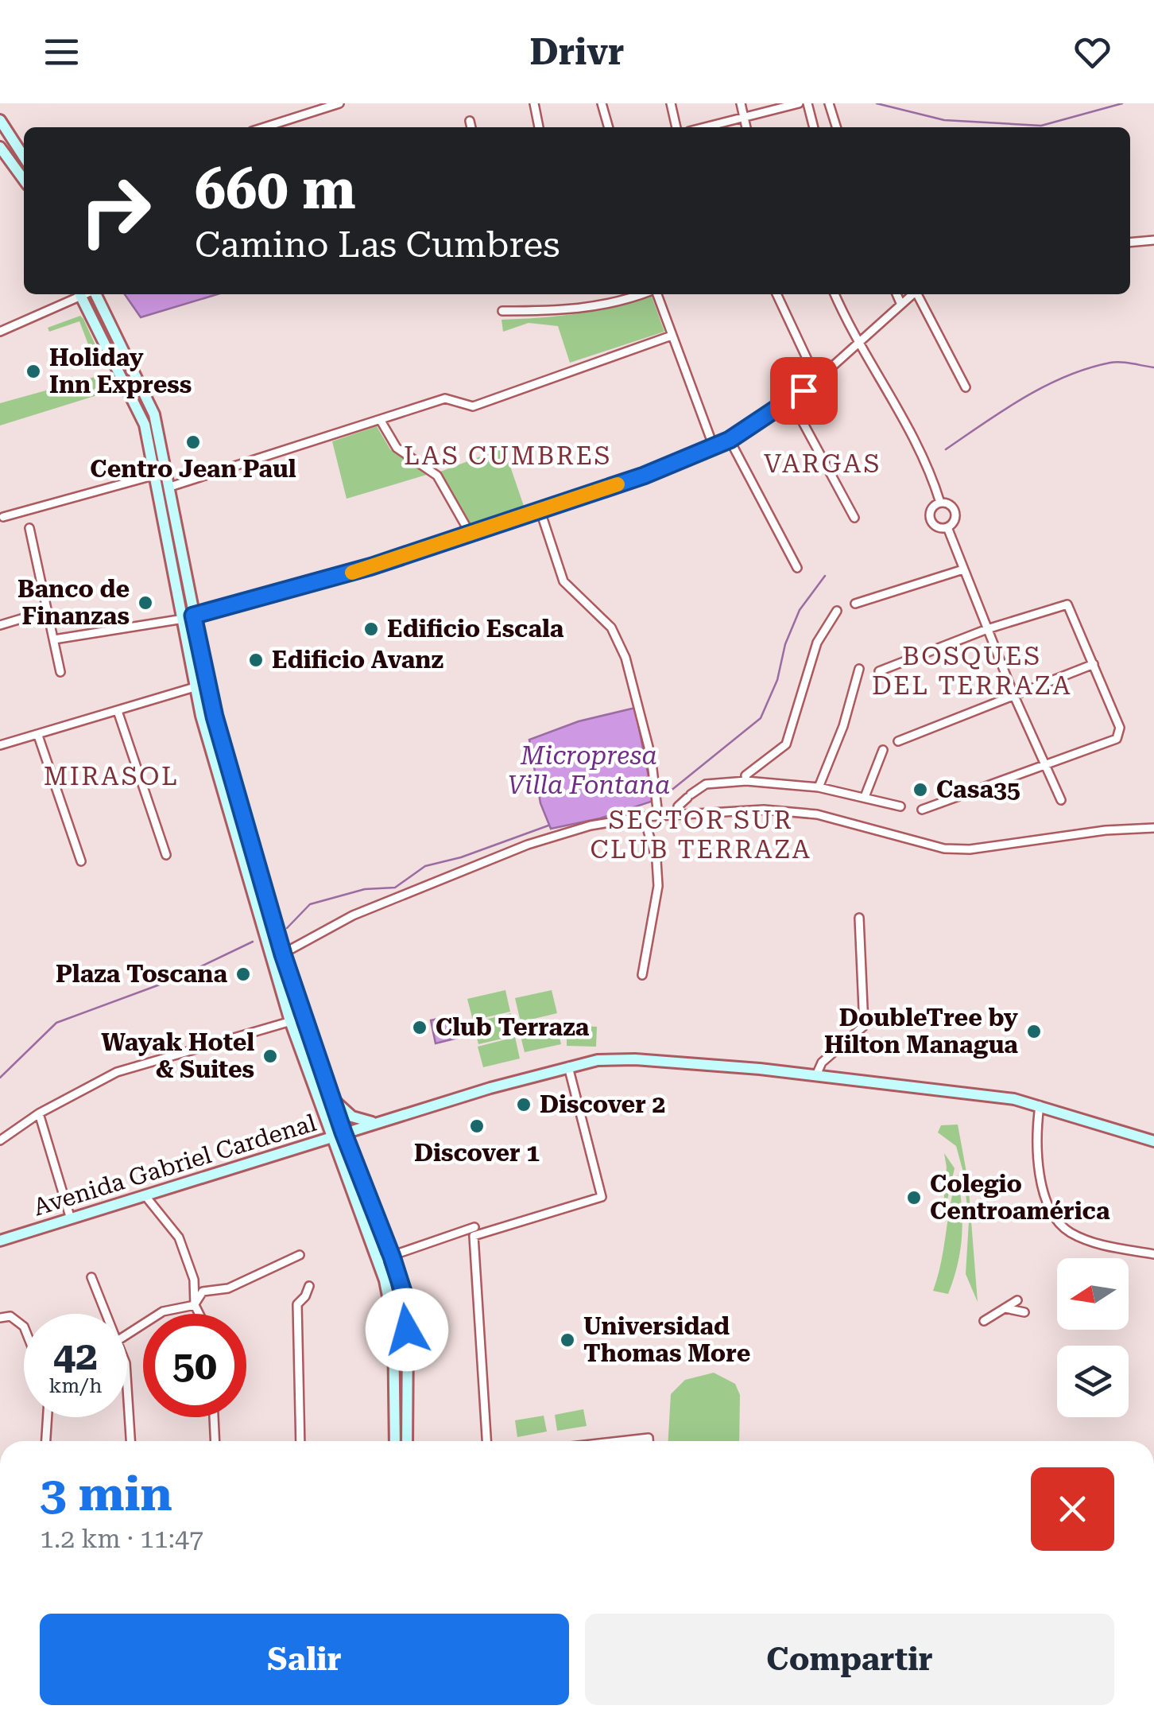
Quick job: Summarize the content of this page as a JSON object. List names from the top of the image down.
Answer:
{
  "streets": {
    "main road": ["Avenida Gabriel Cardenal"]
  },
  "districts": [
    "LAS CUMBRES",
    "VARGAS",
    "BOSQUES DEL TERRAZA",
    "MIRASOL",
    "SECTOR SUR CLUB TERRAZA"
  ],
  "water": ["Micropresa Villa Fontana"],
  "places": [
    "Holiday Inn Express",
    "Centro Jean Paul",
    "Banco de Finanzas",
    "Edificio Escala",
    "Edificio Avanz",
    "Casa35",
    "Plaza Toscana",
    "Club Terraza",
    "DoubleTree by Hilton Managua",
    "Wayak Hotel & Suites",
    "Discover 2",
    "Discover 1",
    "Colegio Centroamérica",
    "Universidad Thomas More"
  ],
  "north": "left",
  "page": {
    "header": "Drivr",
    "turn": ["660 m", "Camino Las Cumbres"],
    "speed": "42 km/h",
    "limit": "50",
    "heading": ["3 min", "1.2 km · 11:47"],
    "buttons": ["Salir", "Compartir"]
  }
}
